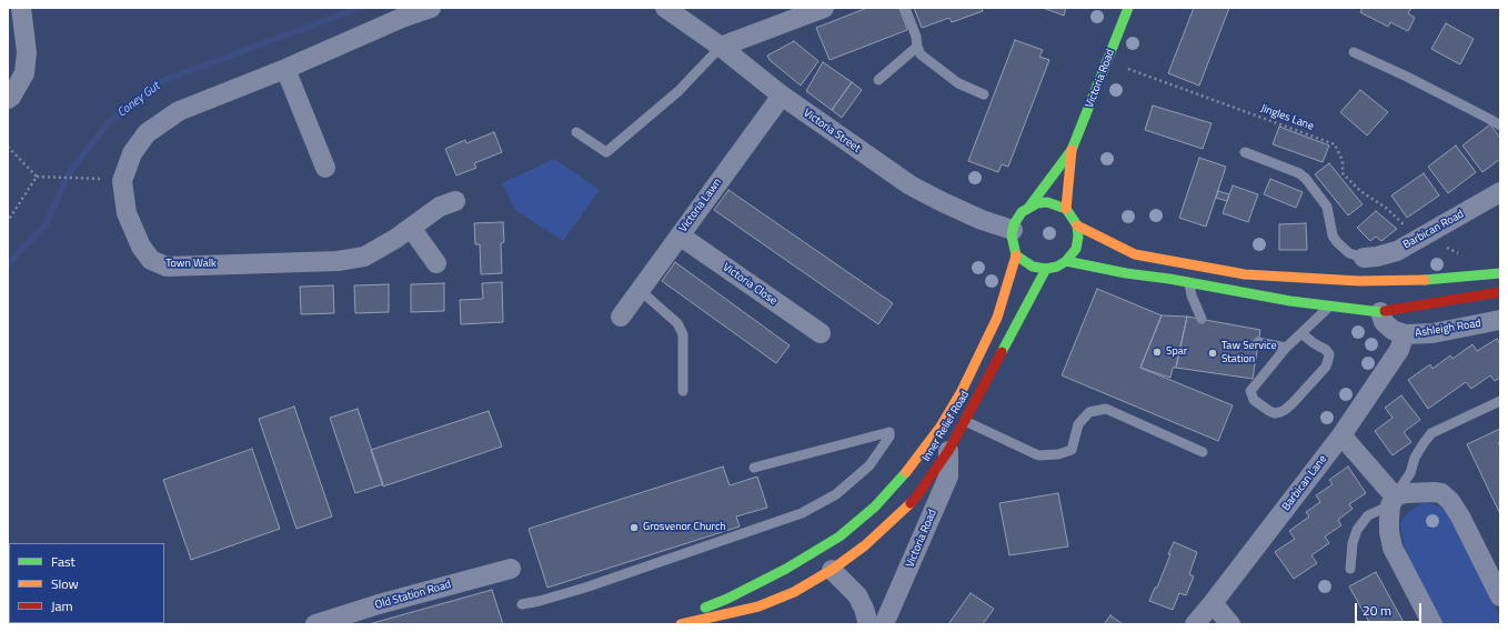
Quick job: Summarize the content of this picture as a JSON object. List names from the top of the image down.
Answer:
{
  "streets": {
    "main road": ["Victoria Road", "Inner Relief Road"],
    "street": [
      "Victoria Street",
      "Victoria Lawn",
      "Barbican Road",
      "Town Walk",
      "Victoria Close",
      "Ashleigh Road",
      "Barbican Lane",
      "Old Station Road"
    ],
    "path": ["Jingles Lane"]
  },
  "crossings": [
    ["Victoria Road", "Jingles Lane"],
    ["Victoria Road", "Victoria Street"],
    ["Victoria Road", "Inner Relief Road"],
    ["Jingles Lane", "Barbican Road"],
    ["Victoria Street", "Victoria Lawn"],
    ["Victoria Street", "Inner Relief Road"],
    ["Victoria Lawn", "Victoria Close"],
    ["Ashleigh Road", "Barbican Lane"]
  ],
  "water": ["Coney Gut"],
  "places": ["Spar", "Taw Service Station", "Grosvenor Church"],
  "legend": ["Fast", "Slow", "Jam"],
  "scale_bar": "20 m"
}
